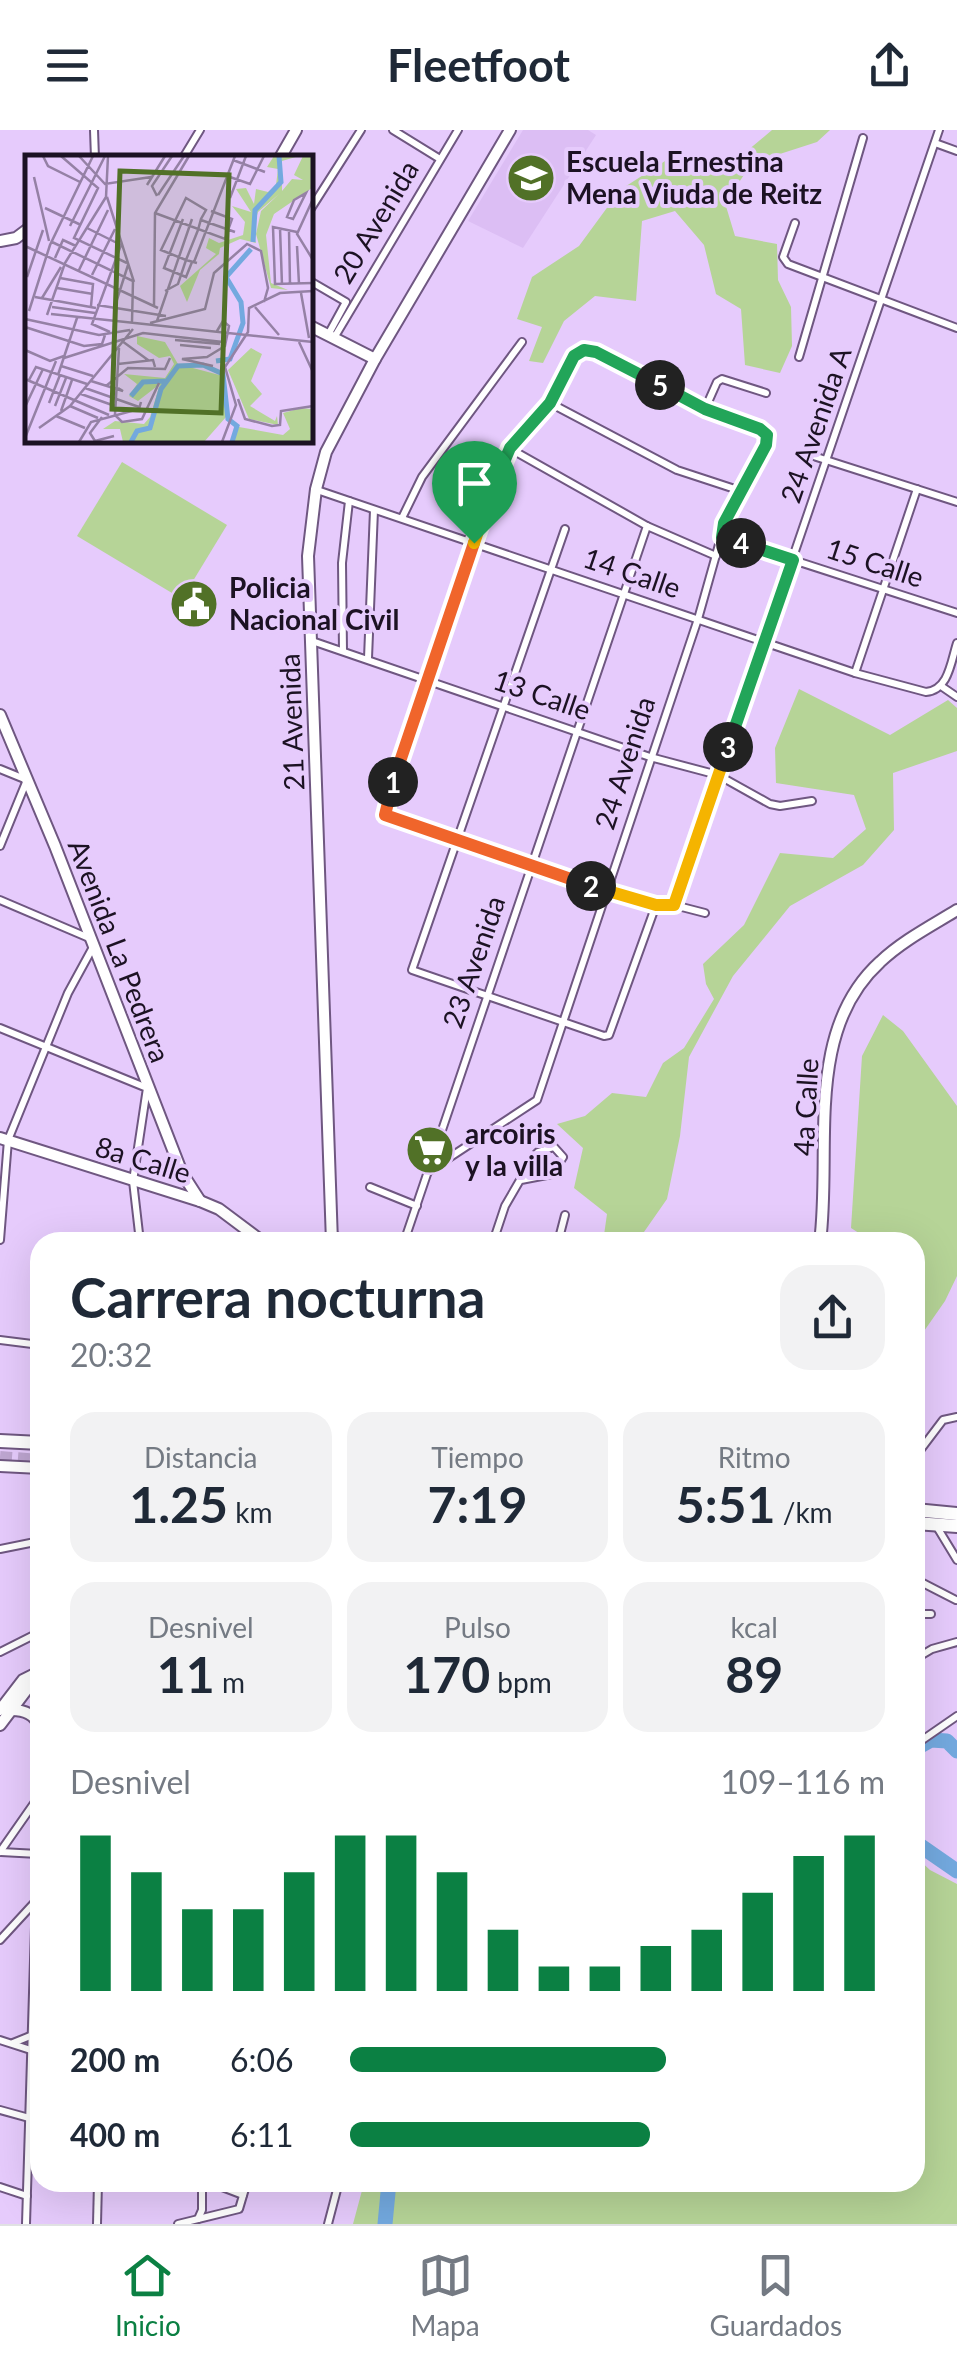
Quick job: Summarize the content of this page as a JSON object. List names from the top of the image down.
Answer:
{
  "streets": {
    "street": [
      "20 Avenida",
      "24 Avenida A",
      "15 Calle",
      "14 Calle",
      "13 Calle",
      "21 Avenida",
      "24 Avenida",
      "Avenida La Pedrera",
      "23 Avenida",
      "4a Calle",
      "8a Calle"
    ]
  },
  "crossings": [
    ["24 Avenida A", "15 Calle"],
    ["24 Avenida A", "14 Calle"],
    ["24 Avenida A", "13 Calle"],
    ["15 Calle", "24 Avenida"],
    ["14 Calle", "21 Avenida"],
    ["14 Calle", "24 Avenida"],
    ["14 Calle", "23 Avenida"],
    ["13 Calle", "21 Avenida"],
    ["13 Calle", "24 Avenida"],
    ["13 Calle", "23 Avenida"],
    ["24 Avenida", "23 Avenida"],
    ["Avenida La Pedrera", "8a Calle"]
  ],
  "places": {
    "school or university": ["Escuela Ernestina Mena Viuda de Reitz"],
    "public building": ["Policia Nacional Civil"],
    "supermarket": ["arcoiris y la villa"]
  },
  "page": {
    "header": "Fleetfoot",
    "pins": [
      "5",
      "4",
      "3",
      "1",
      "2"
    ],
    "heading": ["Carrera nocturna", "20:32"],
    "stats": [
      ["Distancia", "1.25 km"],
      ["Tiempo", "7:19"],
      ["Ritmo", "5:51 /km"],
      ["Desnivel", "11 m"],
      ["Pulso", "170 bpm"],
      ["kcal", "89"]
    ],
    "chart": ["Desnivel", "109–116 m"],
    "list": [
      {
        "name": "200 m",
        "note": "6:06"
      },
      {
        "name": "400 m",
        "note": "6:11"
      }
    ],
    "tabs": ["Inicio", "Mapa", "Guardados"]
  }
}
